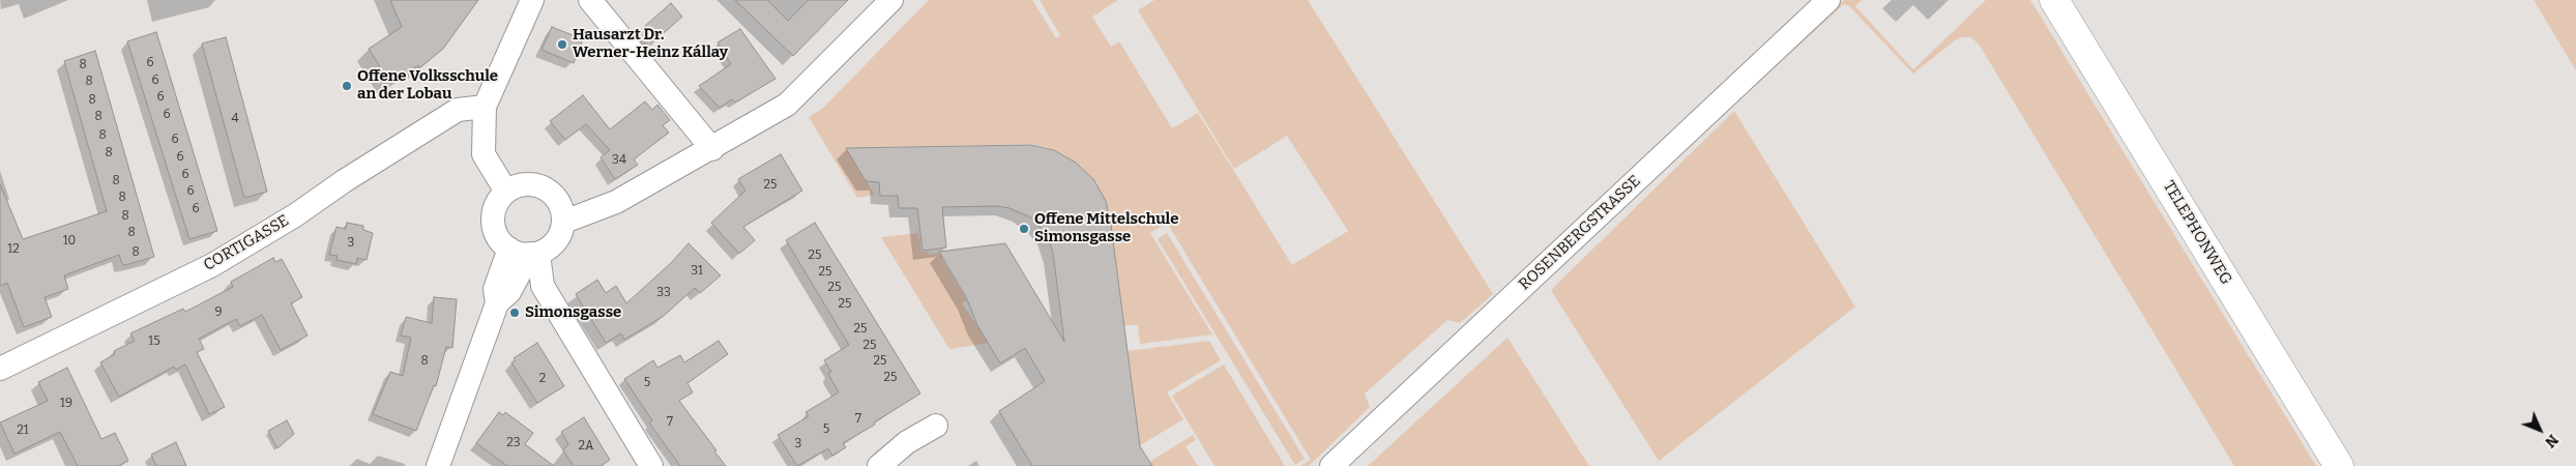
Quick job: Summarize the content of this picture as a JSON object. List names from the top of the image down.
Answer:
{
  "streets": {
    "street": ["ROSENBERGSTRASSE", "TELEPHONWEG", "CORTIGASSE"]
  },
  "places": [
    "Hausarzt Dr. Werner-Heinz Kállay",
    "Offene Volksschule an der Lobau",
    "Offene Mittelschule Simonsgasse",
    "Simonsgasse"
  ],
  "house_numbers": [
    "6",
    "8",
    "6",
    "8",
    "6",
    "8",
    "6",
    "8",
    "4",
    "8",
    "6",
    "8",
    "6",
    "34",
    "6",
    "8",
    "25",
    "6",
    "8",
    "6",
    "8",
    "8",
    "10",
    "3",
    "12",
    "8",
    "25",
    "31",
    "25",
    "25",
    "33",
    "25",
    "9",
    "25",
    "15",
    "25",
    "8",
    "25",
    "25",
    "2",
    "5",
    "19",
    "7",
    "7",
    "5",
    "21",
    "23",
    "3",
    "2A"
  ],
  "north": "bottom right"
}
